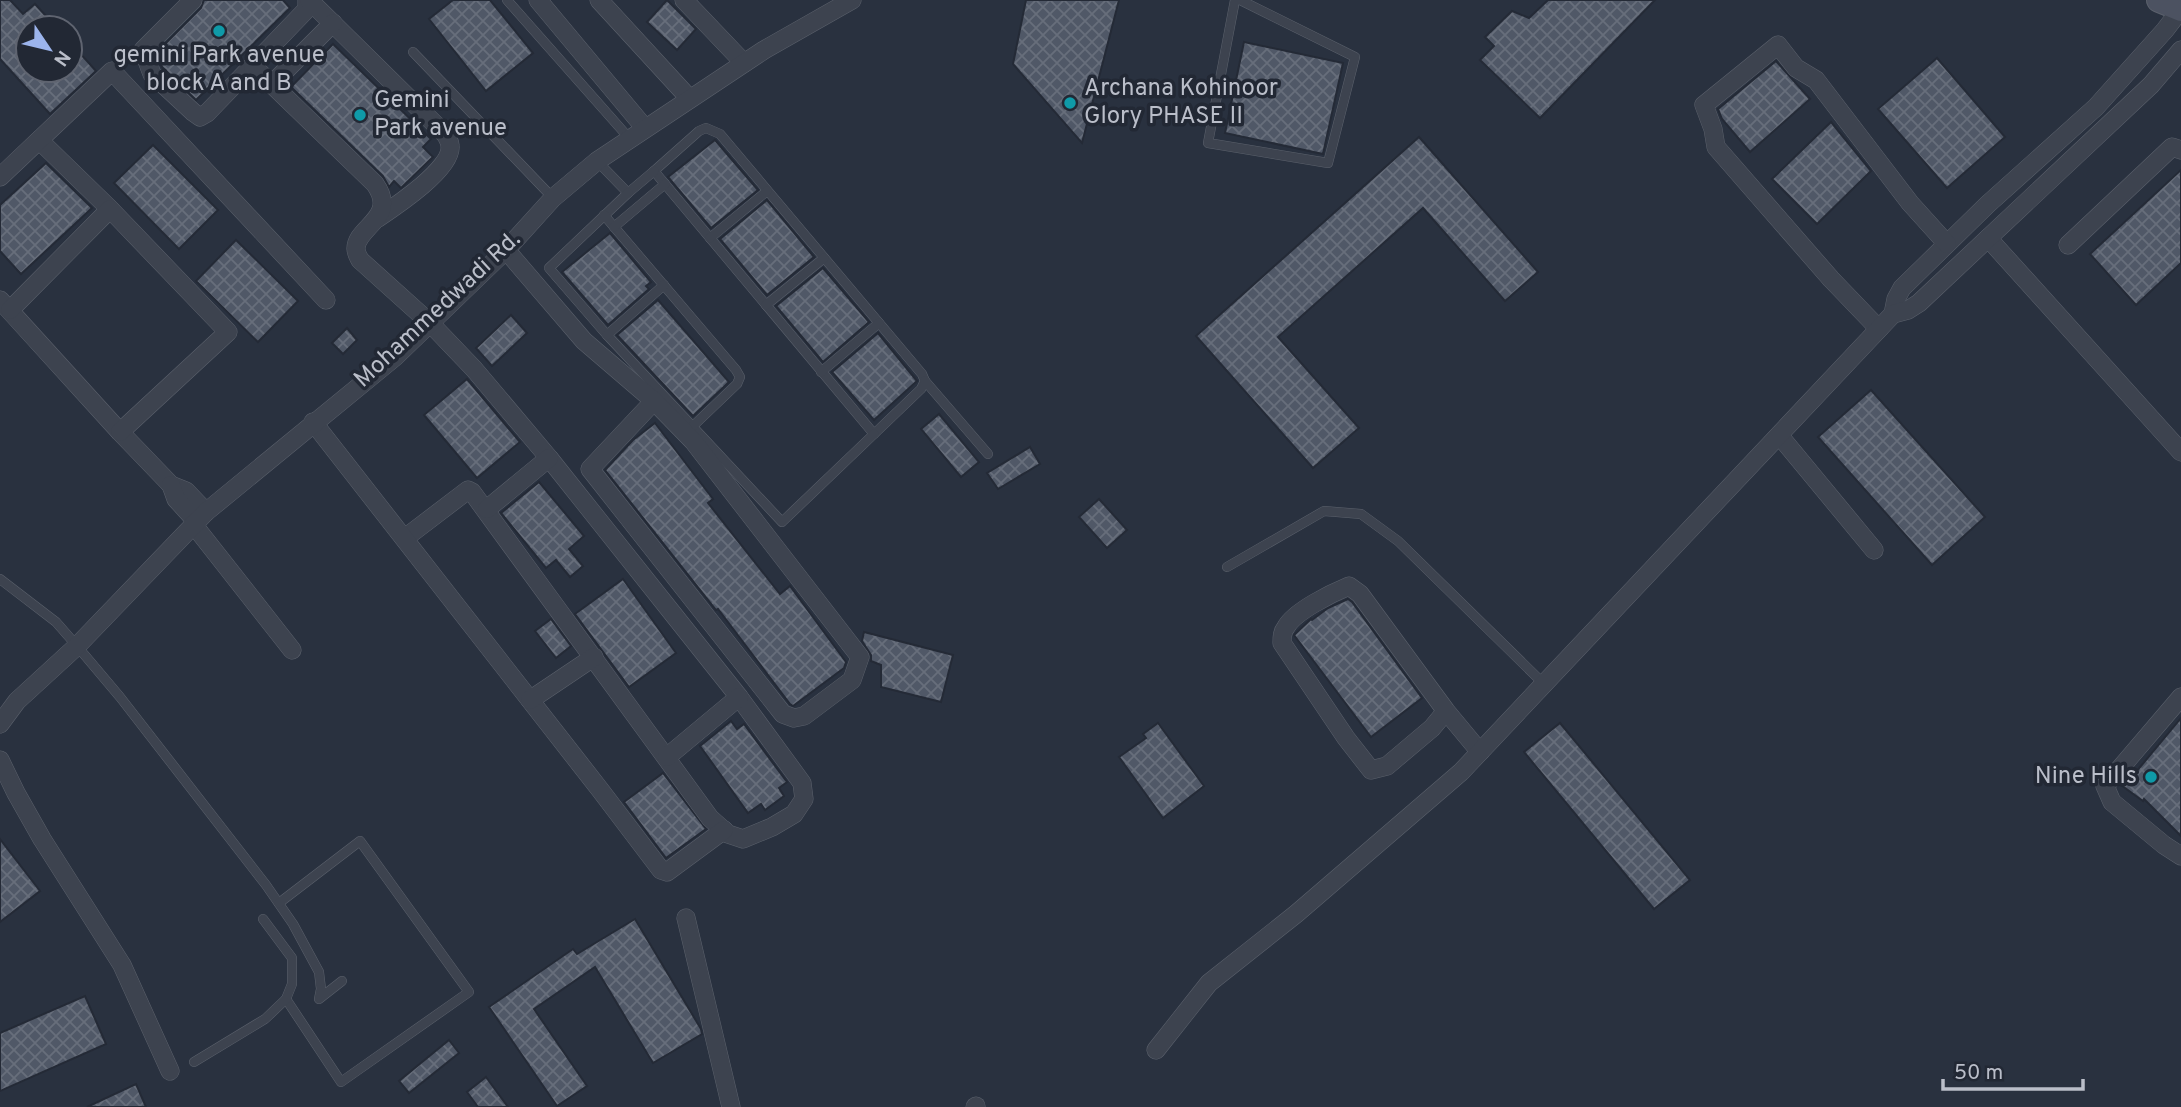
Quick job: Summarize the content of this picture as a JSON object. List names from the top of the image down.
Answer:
{
  "streets": {
    "street": ["Mohammedwadi Rd."]
  },
  "places": [
    "gemini Park avenue block A and B",
    "Archana Kohinoor Glory PHASE II",
    "Gemini Park avenue",
    "Nine Hills"
  ],
  "scale_bar": "50 m",
  "north": "bottom right"
}
